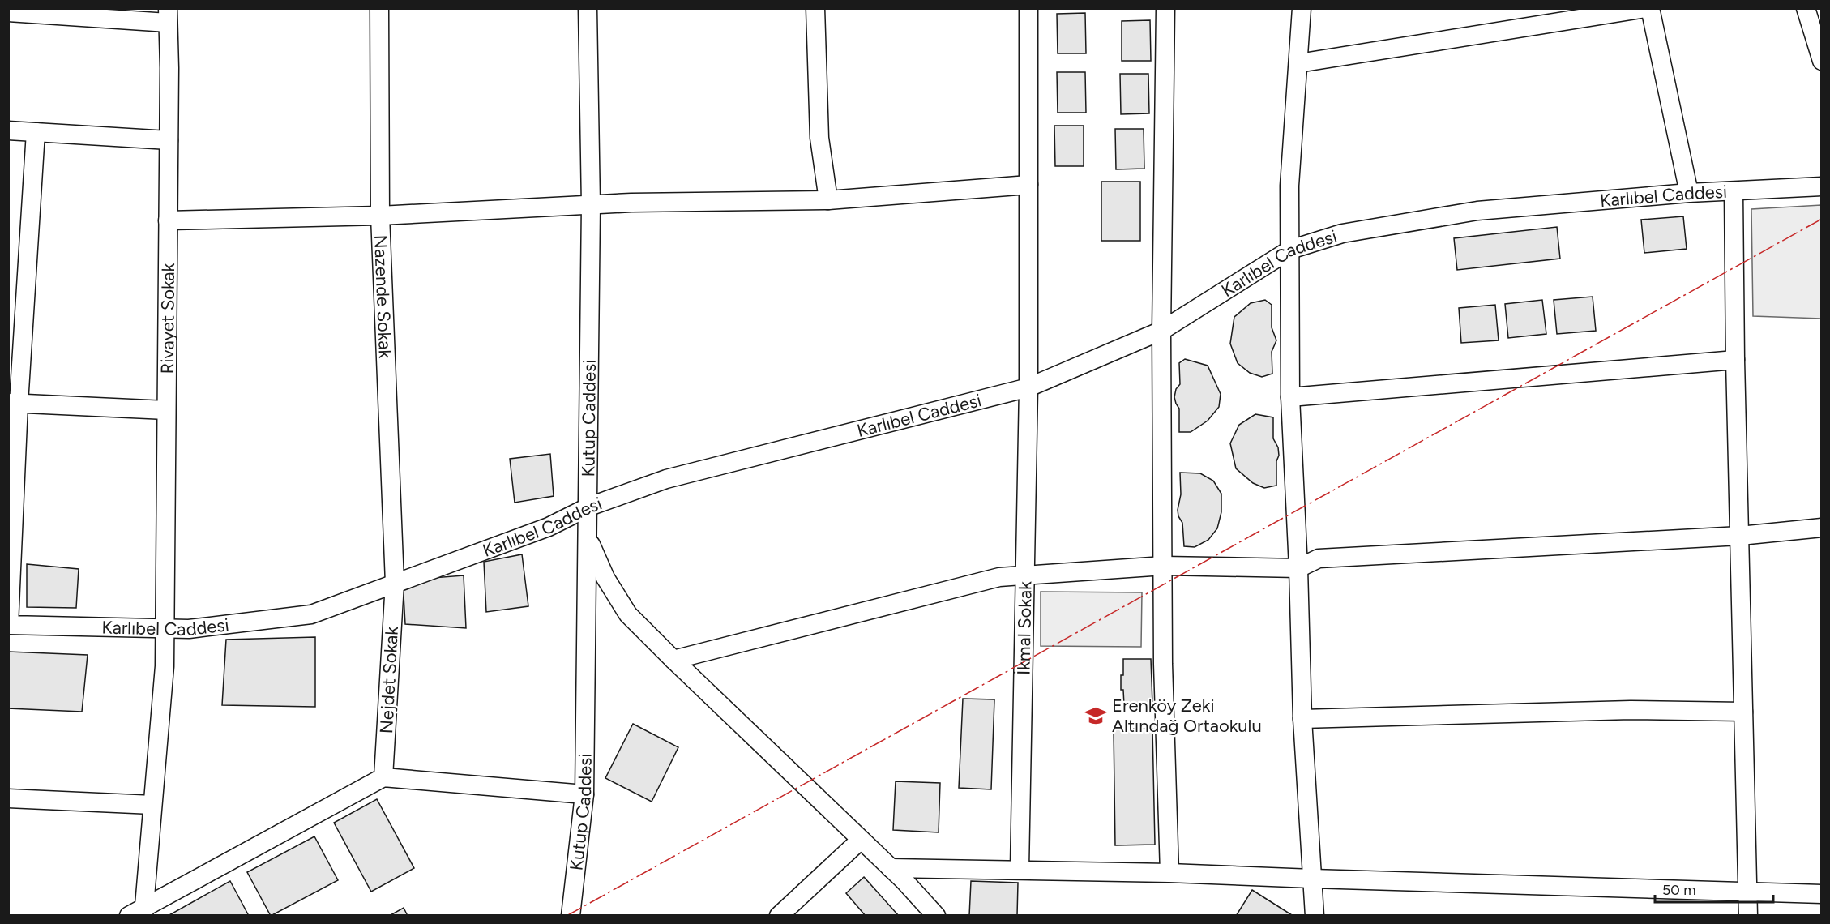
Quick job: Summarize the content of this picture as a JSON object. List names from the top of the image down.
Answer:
{
  "streets": {
    "street": [
      "Karlıbel Caddesi",
      "Nazende Sokak",
      "Rivayet Sokak",
      "Kutup Caddesi",
      "İkmal Sokak",
      "Nejdet Sokak"
    ]
  },
  "crossings": [
    ["Karlıbel Caddesi", "Nazende Sokak"],
    ["Karlıbel Caddesi", "Rivayet Sokak"],
    ["Karlıbel Caddesi", "Kutup Caddesi"],
    ["Karlıbel Caddesi", "İkmal Sokak"],
    ["Karlıbel Caddesi", "Nejdet Sokak"],
    ["Nazende Sokak", "Nejdet Sokak"]
  ],
  "places": {
    "school or university": ["Erenköy Zeki Altındağ Ortaokulu"]
  },
  "scale_bar": "50 m"
}
